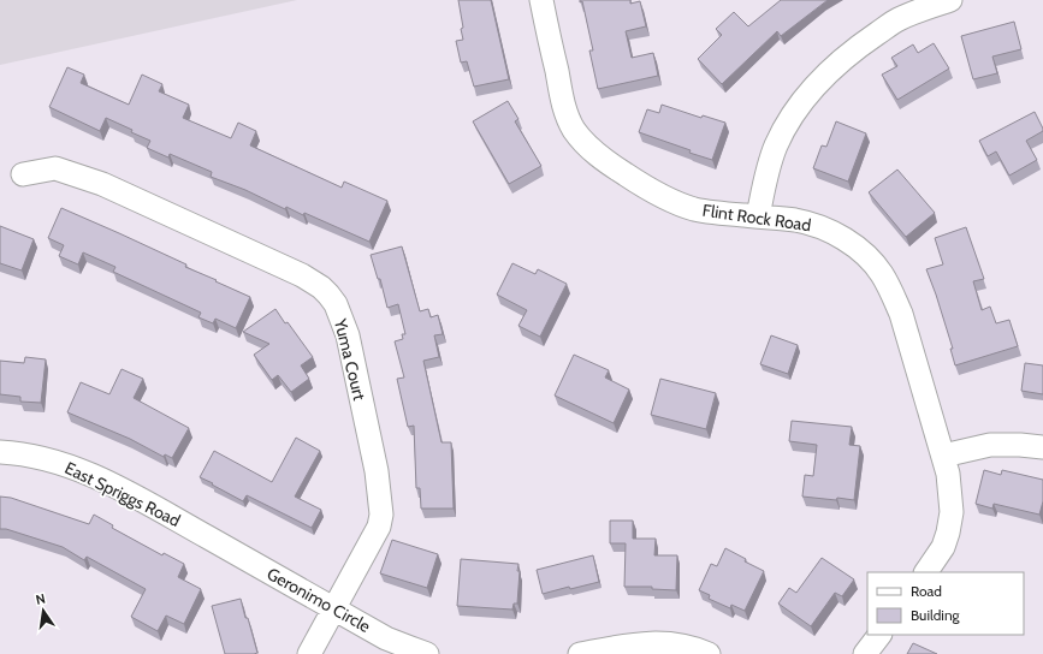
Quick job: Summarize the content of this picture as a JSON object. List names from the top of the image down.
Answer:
{
  "streets": {
    "street": [
      "Flint Rock Road",
      "Yuma Court",
      "East Spriggs Road",
      "Geronimo Circle"
    ]
  },
  "crossings": [
    ["Yuma Court", "Geronimo Circle"],
    ["East Spriggs Road", "Geronimo Circle"]
  ],
  "legend": ["Road", "Building"],
  "north": "top"
}
